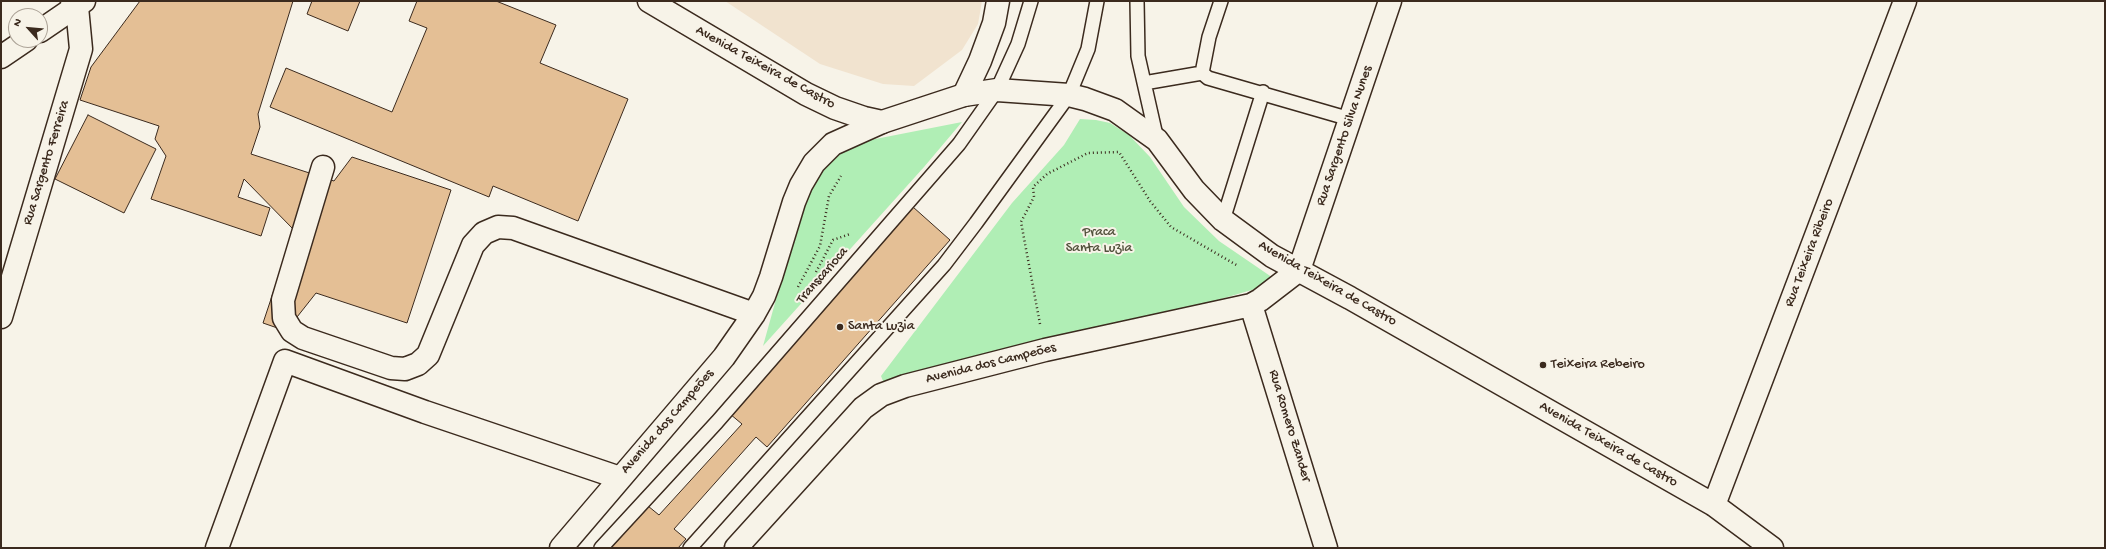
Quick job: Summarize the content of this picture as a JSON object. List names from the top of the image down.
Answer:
{
  "streets": {
    "street": [
      "Avenida Teixeira de Castro",
      "Rua Sargento Silva Nunes",
      "Rua Sargento Ferreira",
      "Rua Teixeira Ribeiro",
      "Avenida dos Campeões",
      "Rua Romero Zander"
    ],
    "lane": ["Transcarioca"]
  },
  "crossings": [
    ["Avenida Teixeira de Castro", "Rua Sargento Silva Nunes"],
    ["Avenida Teixeira de Castro", "Rua Teixeira Ribeiro"],
    ["Avenida Teixeira de Castro", "Transcarioca"],
    ["Avenida Teixeira de Castro", "Avenida dos Campeões"],
    ["Rua Sargento Silva Nunes", "Avenida dos Campeões"],
    ["Avenida dos Campeões", "Rua Romero Zander"]
  ],
  "parks": ["Praca Santa Luzia"],
  "places": ["Santa Luzia", "Teixeira Rebeiro"],
  "north": "top left"
}
